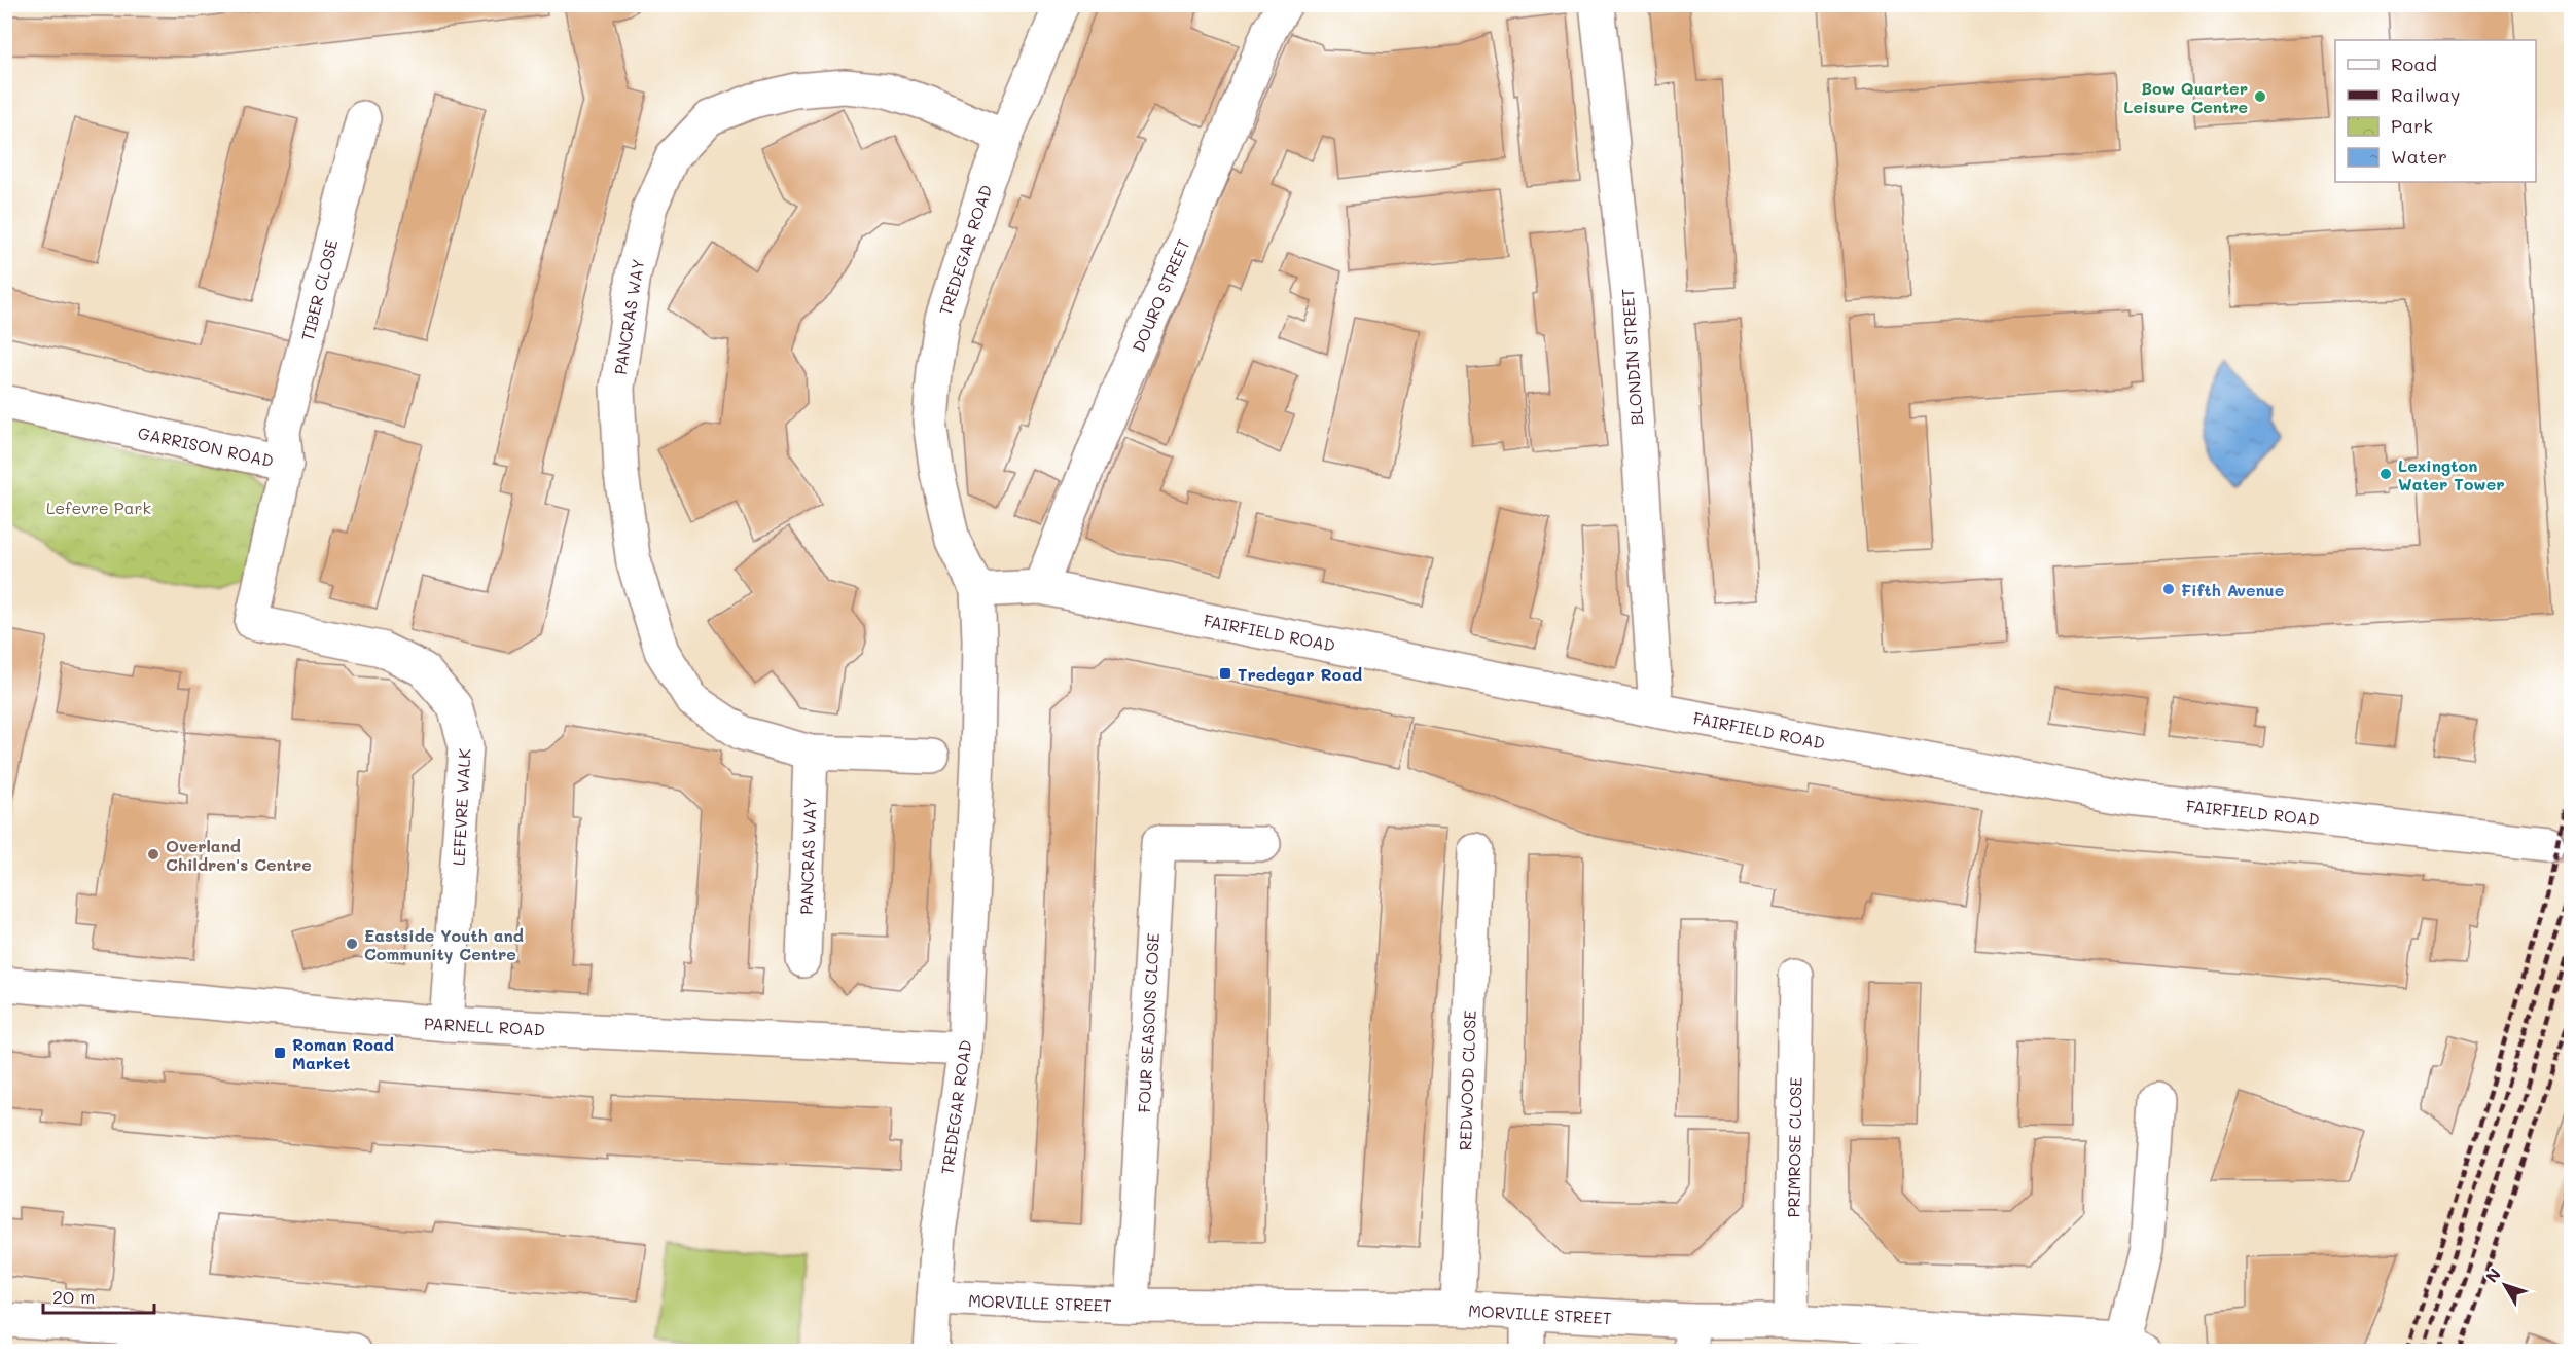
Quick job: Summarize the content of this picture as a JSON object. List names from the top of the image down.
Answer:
{
  "streets": {
    "street": [
      "TREDEGAR ROAD",
      "TIBER CLOSE",
      "DOURO STREET",
      "PANCRAS WAY",
      "BLONDIN STREET",
      "GARRISON ROAD",
      "FAIRFIELD ROAD",
      "LEFEVRE WALK",
      "FOUR SEASONS CLOSE",
      "PARNELL ROAD",
      "REDWOOD CLOSE",
      "PRIMROSE CLOSE",
      "MORVILLE STREET"
    ]
  },
  "crossings": [
    ["TREDEGAR ROAD", "PANCRAS WAY"],
    ["TREDEGAR ROAD", "FAIRFIELD ROAD"],
    ["TREDEGAR ROAD", "PARNELL ROAD"],
    ["TREDEGAR ROAD", "MORVILLE STREET"],
    ["TIBER CLOSE", "GARRISON ROAD"],
    ["DOURO STREET", "FAIRFIELD ROAD"],
    ["BLONDIN STREET", "FAIRFIELD ROAD"],
    ["GARRISON ROAD", "LEFEVRE WALK"],
    ["LEFEVRE WALK", "PARNELL ROAD"],
    ["FOUR SEASONS CLOSE", "MORVILLE STREET"],
    ["REDWOOD CLOSE", "MORVILLE STREET"],
    ["PRIMROSE CLOSE", "MORVILLE STREET"]
  ],
  "parks": ["Lefevre Park"],
  "places": {
    "other": [
      "Bow Quarter Leisure Centre",
      "Lexington Water Tower",
      "Fifth Avenue",
      "Overland Children's Centre",
      "Eastside Youth and Community Centre"
    ],
    "transit": ["Tredegar Road", "Roman Road Market"]
  },
  "legend": [
    "Road",
    "Railway",
    "Park",
    "Water"
  ],
  "scale_bar": "20 m",
  "north": "top left"
}
